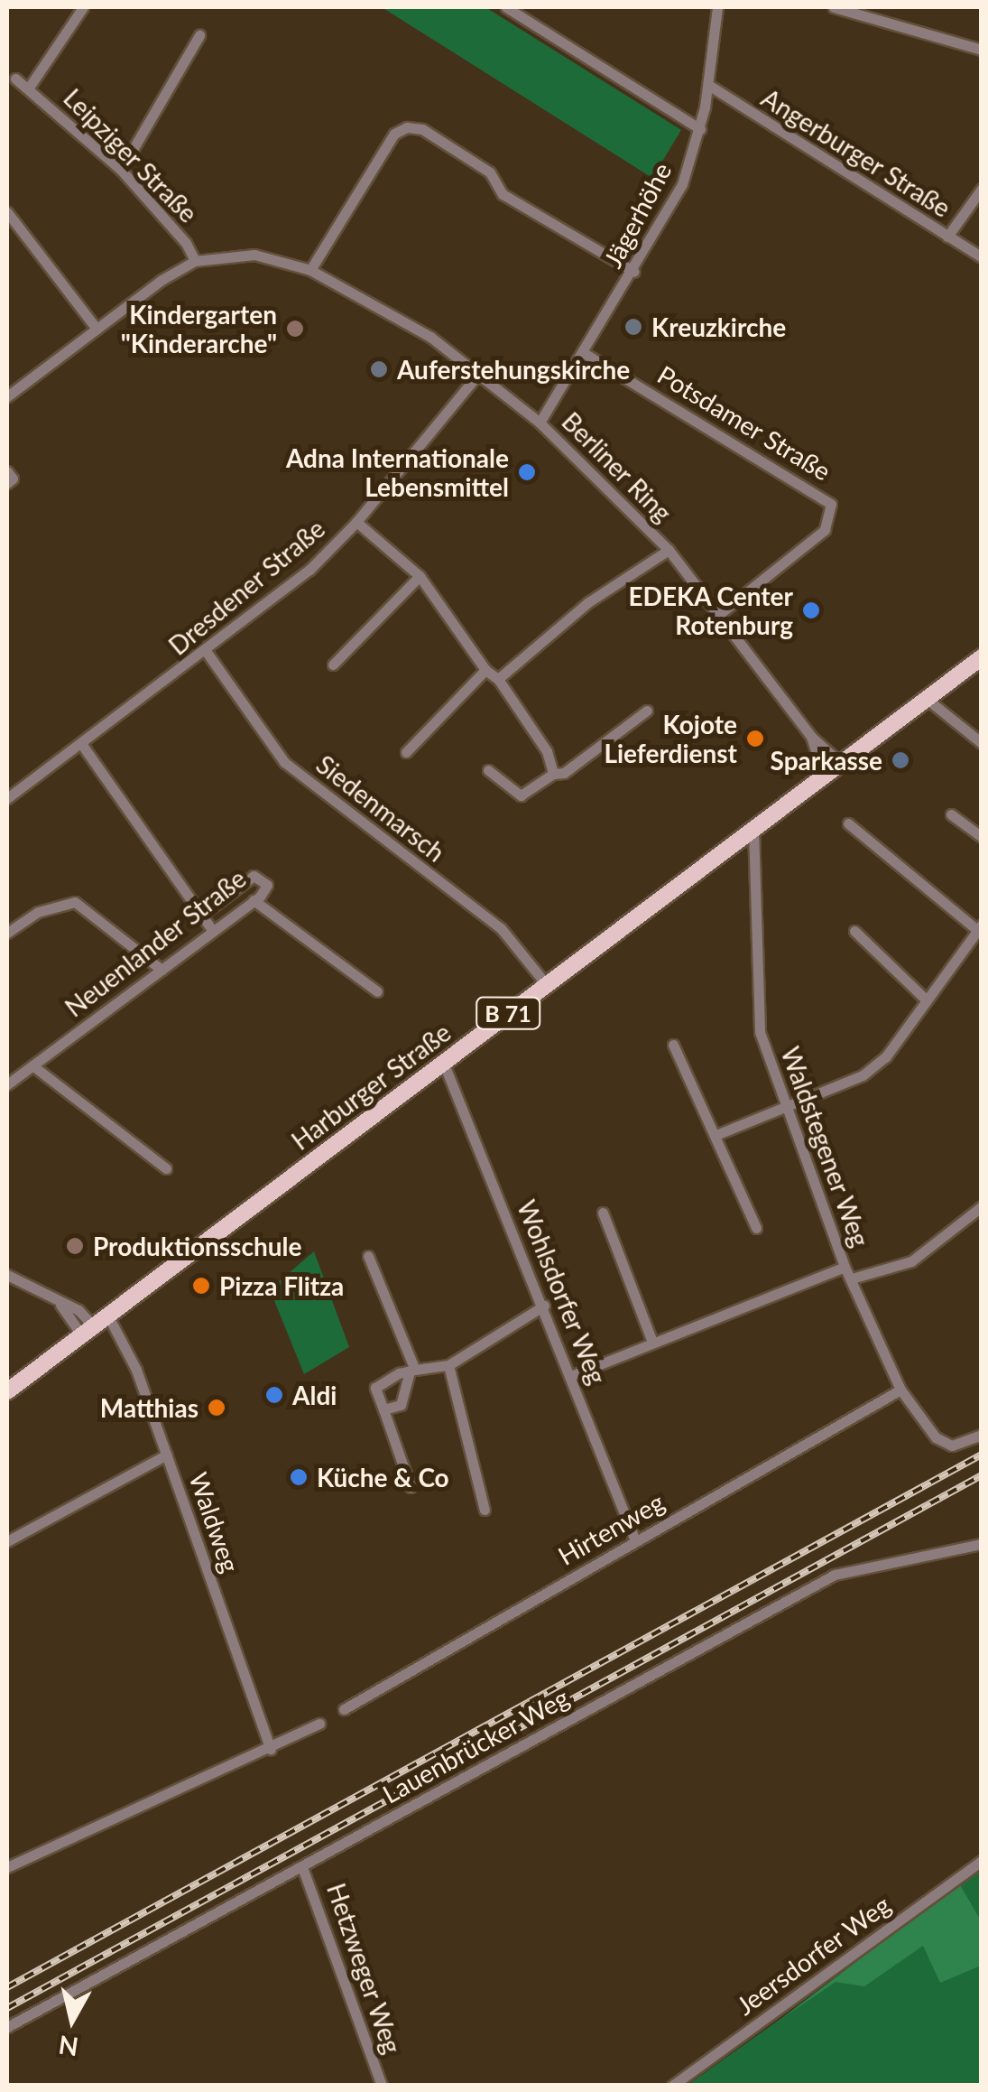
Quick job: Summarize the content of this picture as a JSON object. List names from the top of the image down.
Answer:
{
  "streets": {
    "main road": ["B 71", "Harburger Straße"],
    "street": [
      "Angerburger Straße",
      "Leipziger Straße",
      "Jägerhöhe",
      "Potsdamer Straße",
      "Berliner Ring",
      "Dresdener Straße",
      "Siedenmarsch",
      "Neuenlander Straße",
      "Waldstegener Weg",
      "Wohlsdorfer Weg",
      "Waldweg",
      "Hirtenweg",
      "Lauenbrücker Weg",
      "Jeersdorfer Weg",
      "Hetzweger Weg"
    ]
  },
  "crossings": [
    ["Angerburger Straße", "Jägerhöhe"],
    ["Leipziger Straße", "Berliner Ring"],
    ["Jägerhöhe", "Potsdamer Straße"],
    ["Jägerhöhe", "Berliner Ring"],
    ["Potsdamer Straße", "Berliner Ring"],
    ["Berliner Ring", "Dresdener Straße"],
    ["Berliner Ring", "Harburger Straße"],
    ["Dresdener Straße", "Siedenmarsch"],
    ["Siedenmarsch", "Harburger Straße"],
    ["Harburger Straße", "Waldstegener Weg"],
    ["Harburger Straße", "Wohlsdorfer Weg"],
    ["Harburger Straße", "Waldweg"],
    ["Waldstegener Weg", "Hirtenweg"],
    ["Wohlsdorfer Weg", "Hirtenweg"],
    ["Lauenbrücker Weg", "Hetzweger Weg"]
  ],
  "places": [
    "Kreuzkirche",
    "Kindergarten \"Kinderarche\"",
    "Auferstehungskirche",
    "Adna Internationale Lebensmittel",
    "EDEKA Center Rotenburg",
    "Kojote Lieferdienst",
    "Sparkasse",
    "Produktionsschule",
    "Pizza Flitza",
    "Aldi",
    "Matthias",
    "Küche & Co"
  ],
  "north": "bottom"
}
